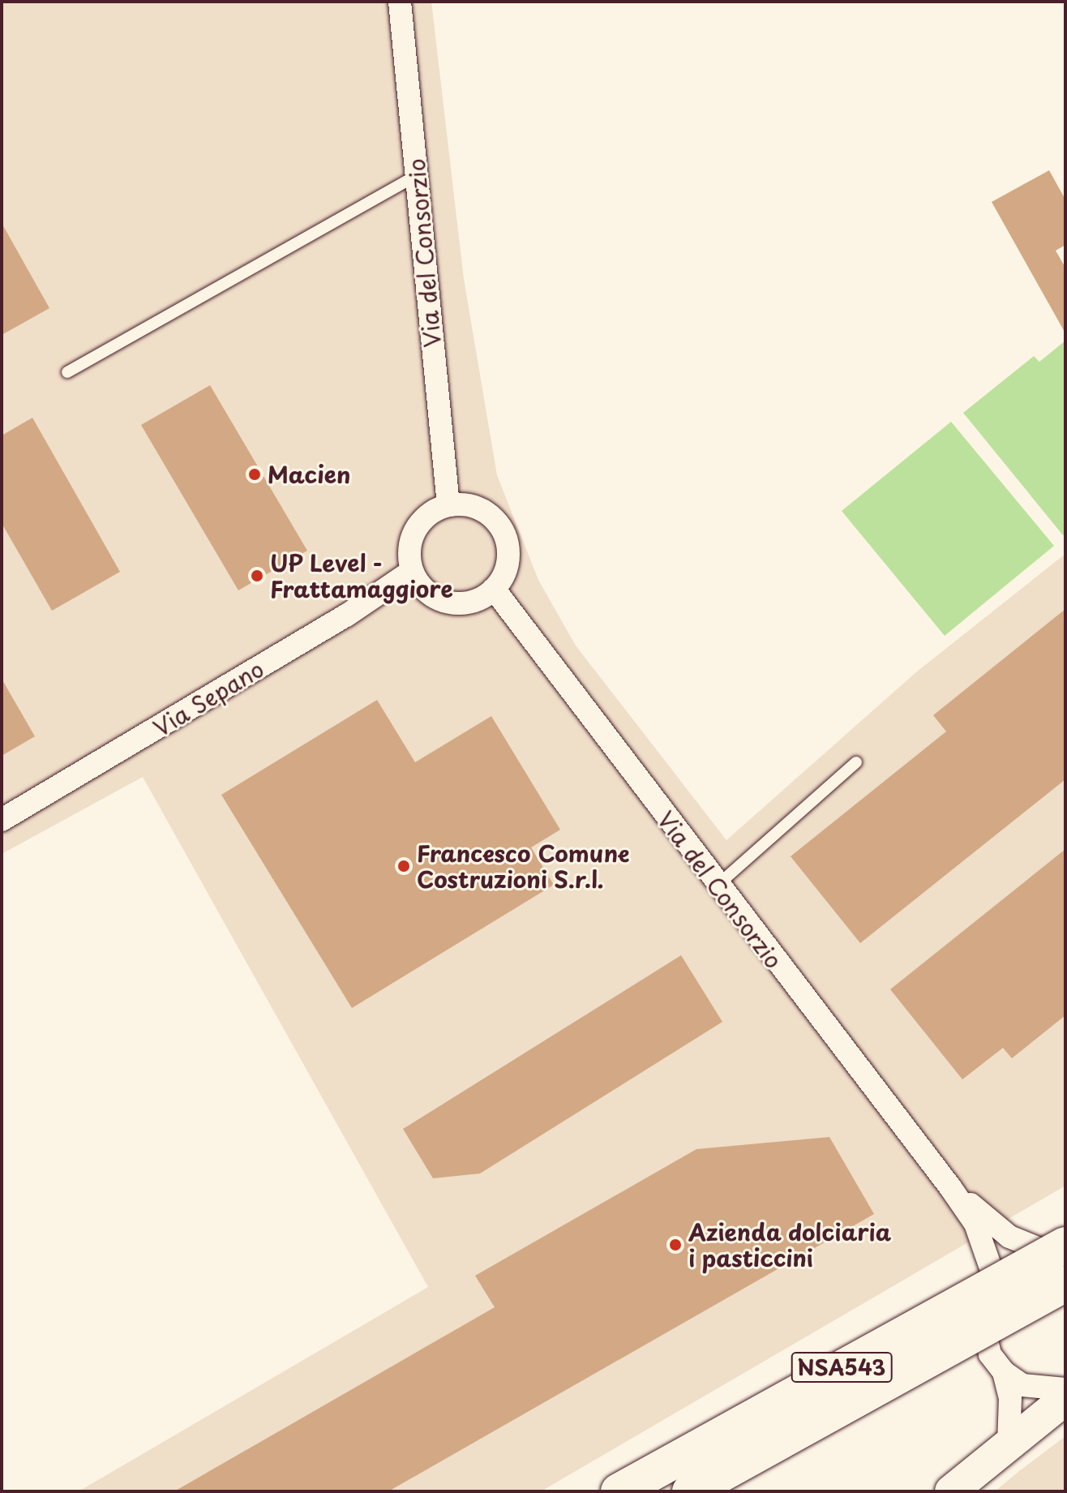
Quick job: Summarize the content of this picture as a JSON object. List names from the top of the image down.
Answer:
{
  "streets": {
    "highway": ["NSA543"],
    "street": ["Via del Consorzio", "Via Sepano"]
  },
  "crossings": [
    ["Via del Consorzio", "Via Sepano"],
    ["Via del Consorzio", "NSA543"]
  ],
  "places": [
    "Macien",
    "UP Level - Frattamaggiore",
    "Francesco Comune Costruzioni S.r.l.",
    "Azienda dolciaria i pasticcini"
  ]
}
